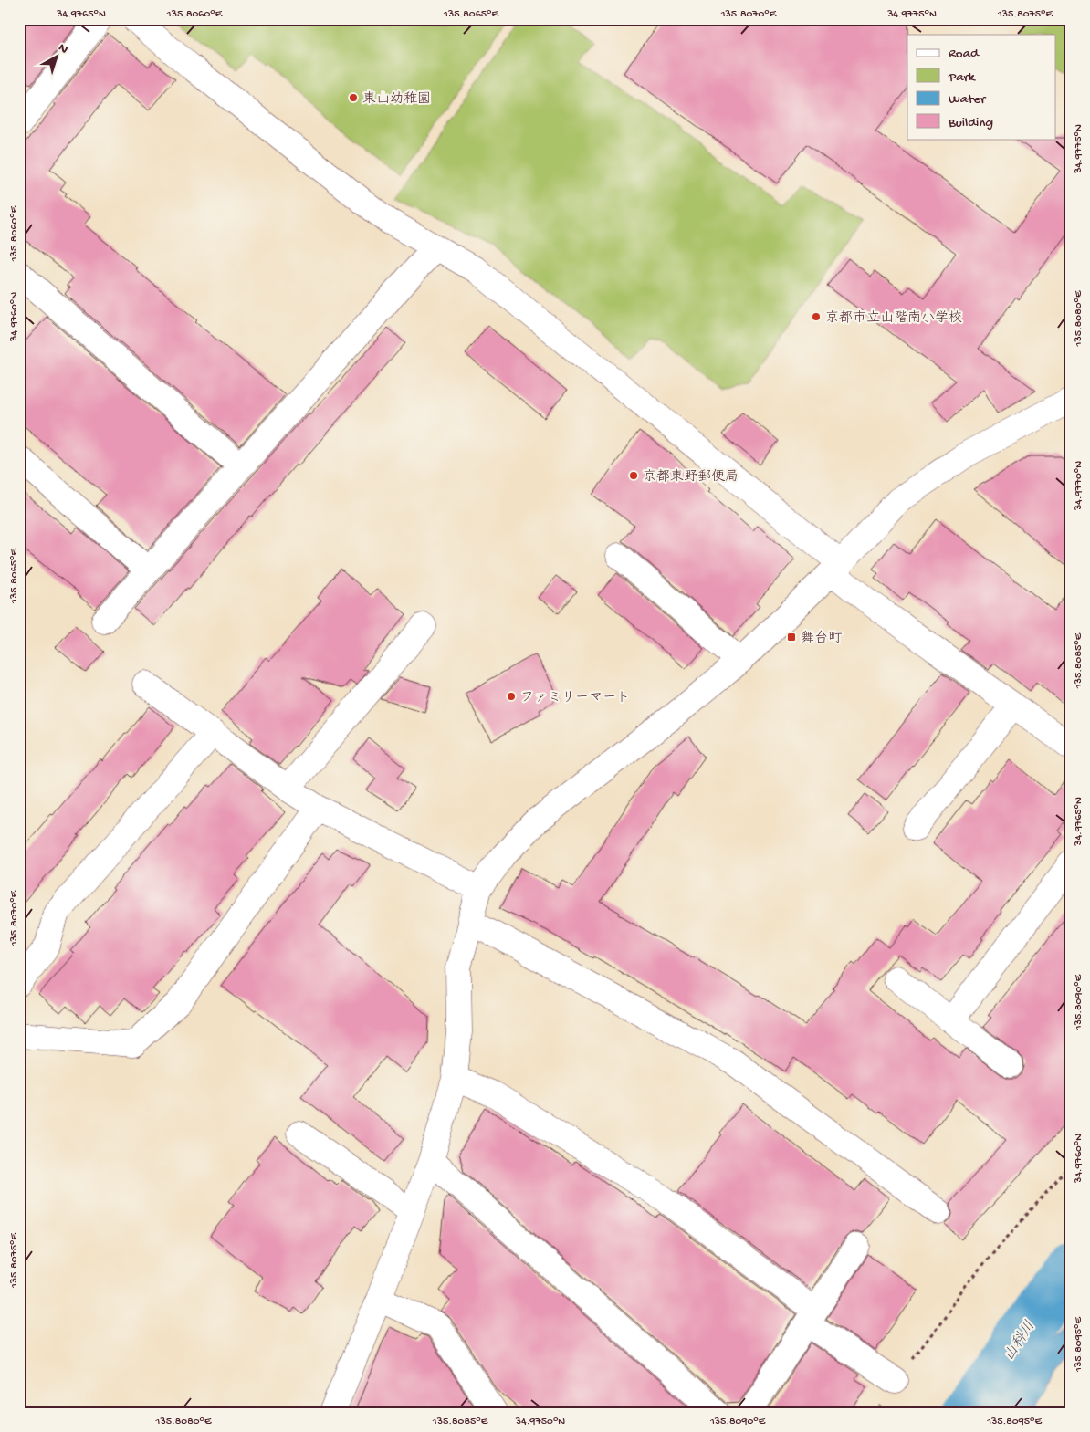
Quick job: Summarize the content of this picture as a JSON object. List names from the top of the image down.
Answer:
{
  "water": ["山科川"],
  "places": {
    "other": [
      "東山幼稚園",
      "京都市立山階南小学校",
      "京都東野郵便局",
      "ファミリーマート"
    ],
    "transit": ["舞台町"]
  },
  "legend": [
    "Road",
    "Park",
    "Water",
    "Building"
  ],
  "north": "top right",
  "coordinates": [
    "34.9765°N",
    "135.8060°E",
    "135.8065°E",
    "135.8070°E",
    "34.9775°N",
    "135.8075°E",
    "34.9760°N",
    "135.8080°E",
    "34.9770°N",
    "135.8085°E",
    "135.8090°E",
    "135.8095°E",
    "34.9750°N"
  ]
}
